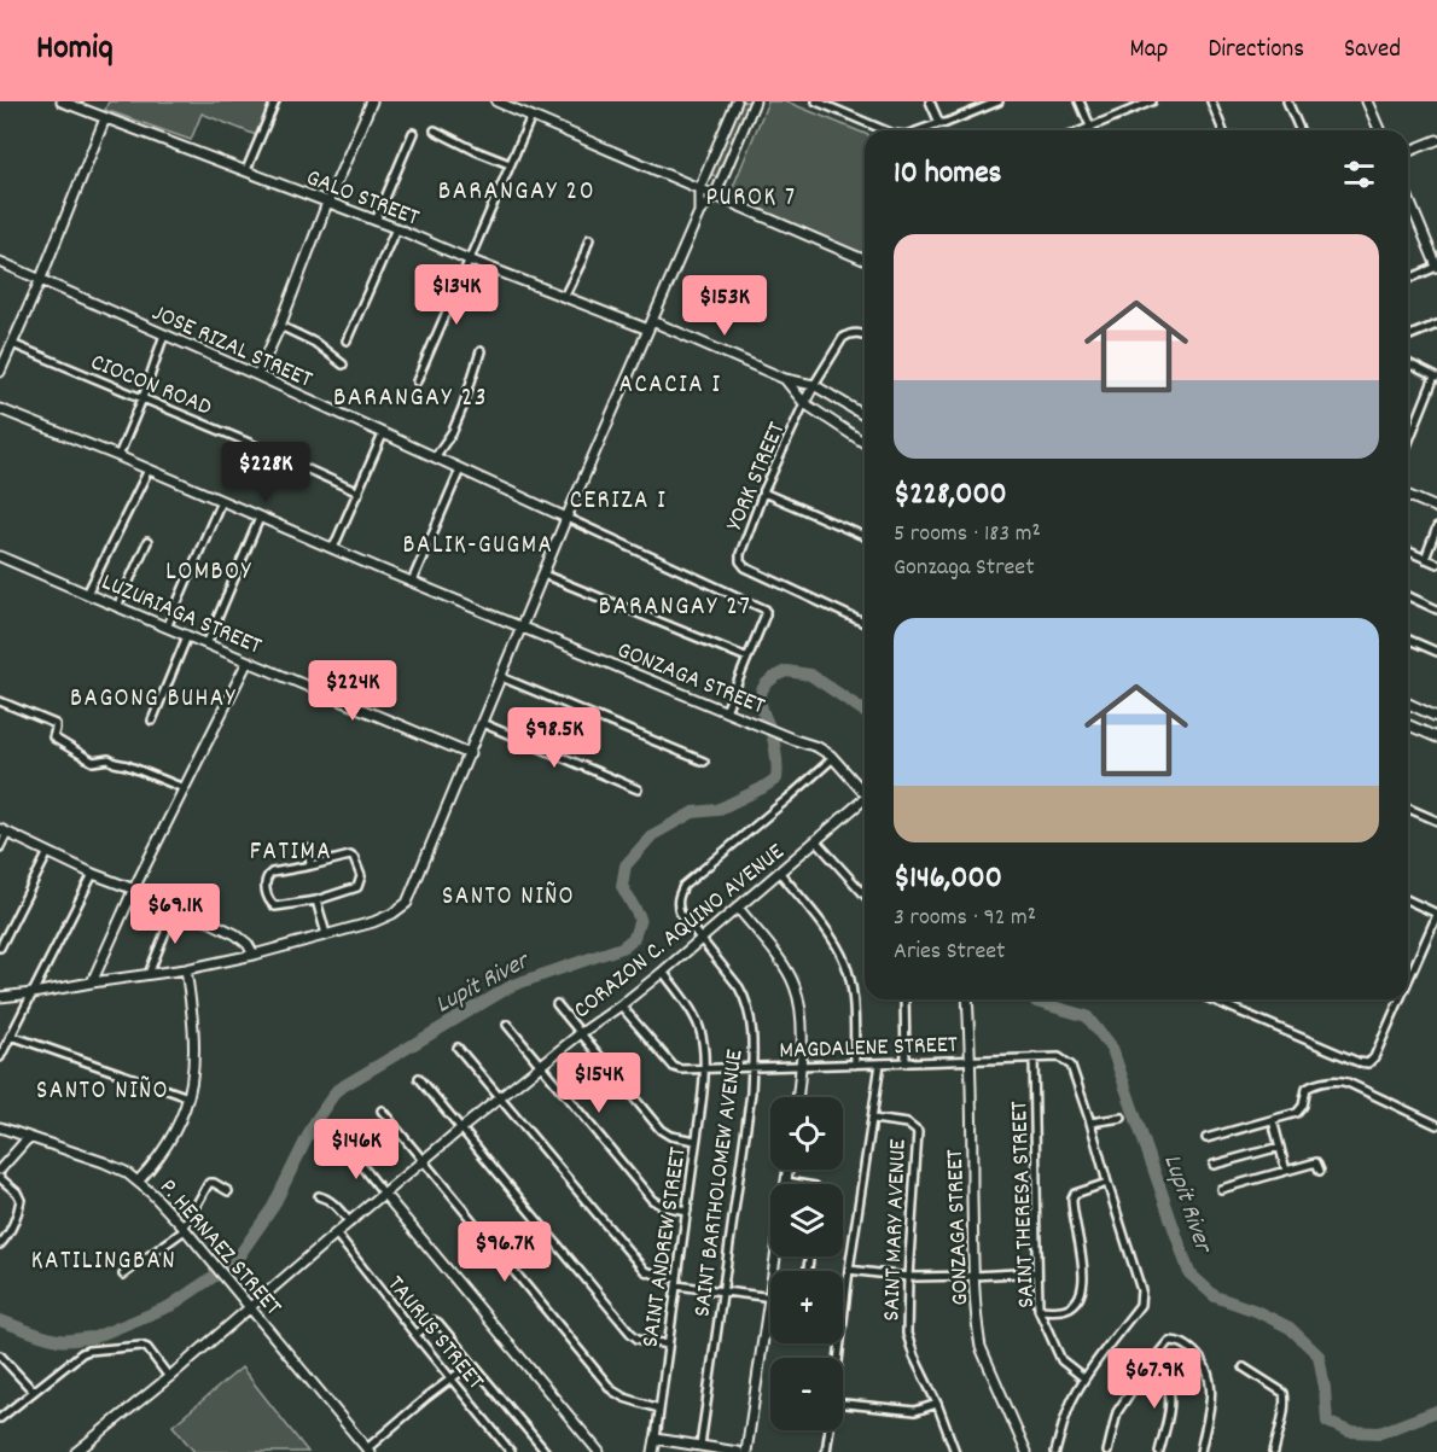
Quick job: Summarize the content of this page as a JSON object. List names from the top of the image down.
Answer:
{
  "streets": {
    "street": [
      "GALO STREET",
      "JOSE RIZAL STREET",
      "CIOCON ROAD",
      "YORK STREET",
      "LUZURIAGA STREET",
      "GONZAGA STREET",
      "CORAZON C. AQUINO AVENUE",
      "MAGDALENE STREET",
      "SAINT BARTHOLOMEW AVENUE",
      "SAINT THERESA STREET",
      "SAINT MARY AVENUE",
      "P. HERNAEZ STREET",
      "SAINT ANDREW STREET",
      "TAURUS STREET"
    ]
  },
  "crossings": [
    ["GONZAGA STREET", "MAGDALENE STREET"],
    ["GONZAGA STREET", "SAINT BARTHOLOMEW AVENUE"],
    ["CORAZON C. AQUINO AVENUE", "MAGDALENE STREET"],
    ["CORAZON C. AQUINO AVENUE", "SAINT BARTHOLOMEW AVENUE"],
    ["CORAZON C. AQUINO AVENUE", "P. HERNAEZ STREET"],
    ["CORAZON C. AQUINO AVENUE", "SAINT ANDREW STREET"],
    ["CORAZON C. AQUINO AVENUE", "TAURUS STREET"],
    ["MAGDALENE STREET", "SAINT BARTHOLOMEW AVENUE"],
    ["MAGDALENE STREET", "SAINT THERESA STREET"],
    ["MAGDALENE STREET", "SAINT ANDREW STREET"]
  ],
  "districts": [
    "BARANGAY 20",
    "PUROK 7",
    "ACACIA I",
    "BARANGAY 23",
    "CERIZA I",
    "BALIK-GUGMA",
    "LOMBOY",
    "BARANGAY 27",
    "BAGONG BUHAY",
    "FATIMA",
    "SANTO NIÑO",
    "SANTO NIÑO",
    "KATILINGBAN"
  ],
  "water": ["Lupit River"],
  "page": {
    "header": "Homiq",
    "nav": ["Map", "Directions", "Saved"],
    "heading": "10 homes",
    "list": [
      {
        "name": "$228,000",
        "note": "5 rooms · 183 m² · Gonzaga Street"
      },
      {
        "name": "$146,000",
        "note": "3 rooms · 92 m² · Aries Street"
      }
    ],
    "price": [
      "$134K",
      "$153K",
      "$228K",
      "$224K",
      "$98.5K",
      "$69.1K",
      "$154K",
      "$146K",
      "$96.7K",
      "$67.9K"
    ],
    "map_buttons": ["+", "−"]
  }
}
